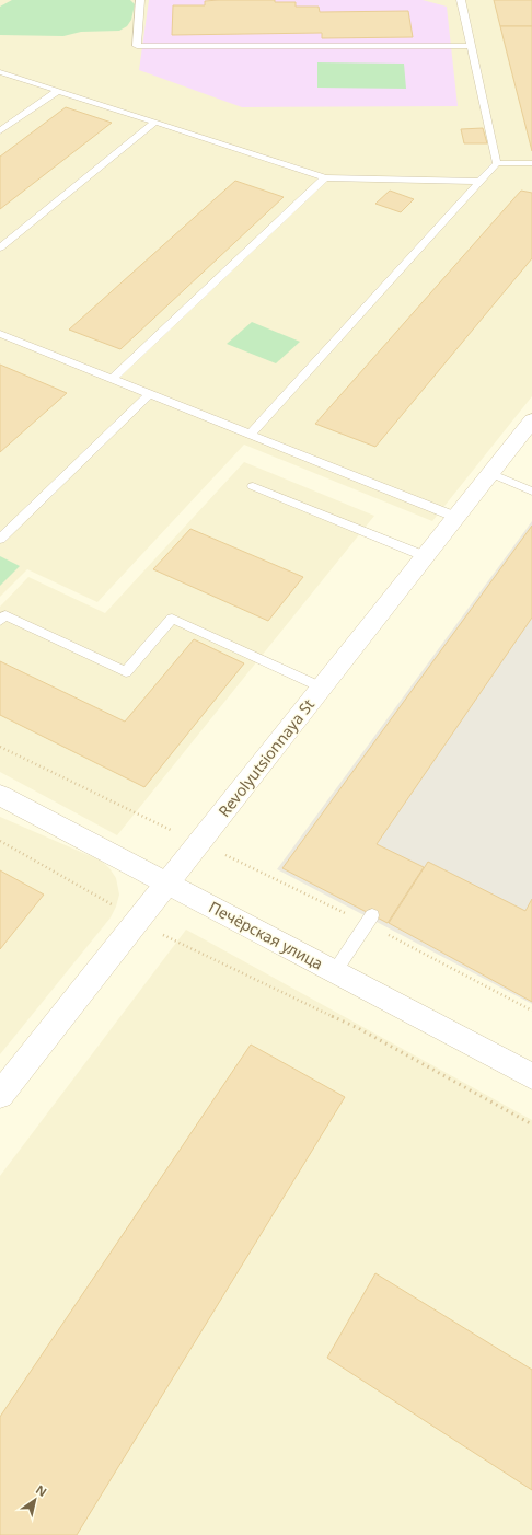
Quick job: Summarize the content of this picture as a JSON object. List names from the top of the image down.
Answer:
{
  "streets": {
    "main road": ["Revolyutsionnaya St", "Печёрская улица"]
  },
  "crossings": [
    ["Revolyutsionnaya St", "Печёрская улица"]
  ],
  "north": "top right"
}
